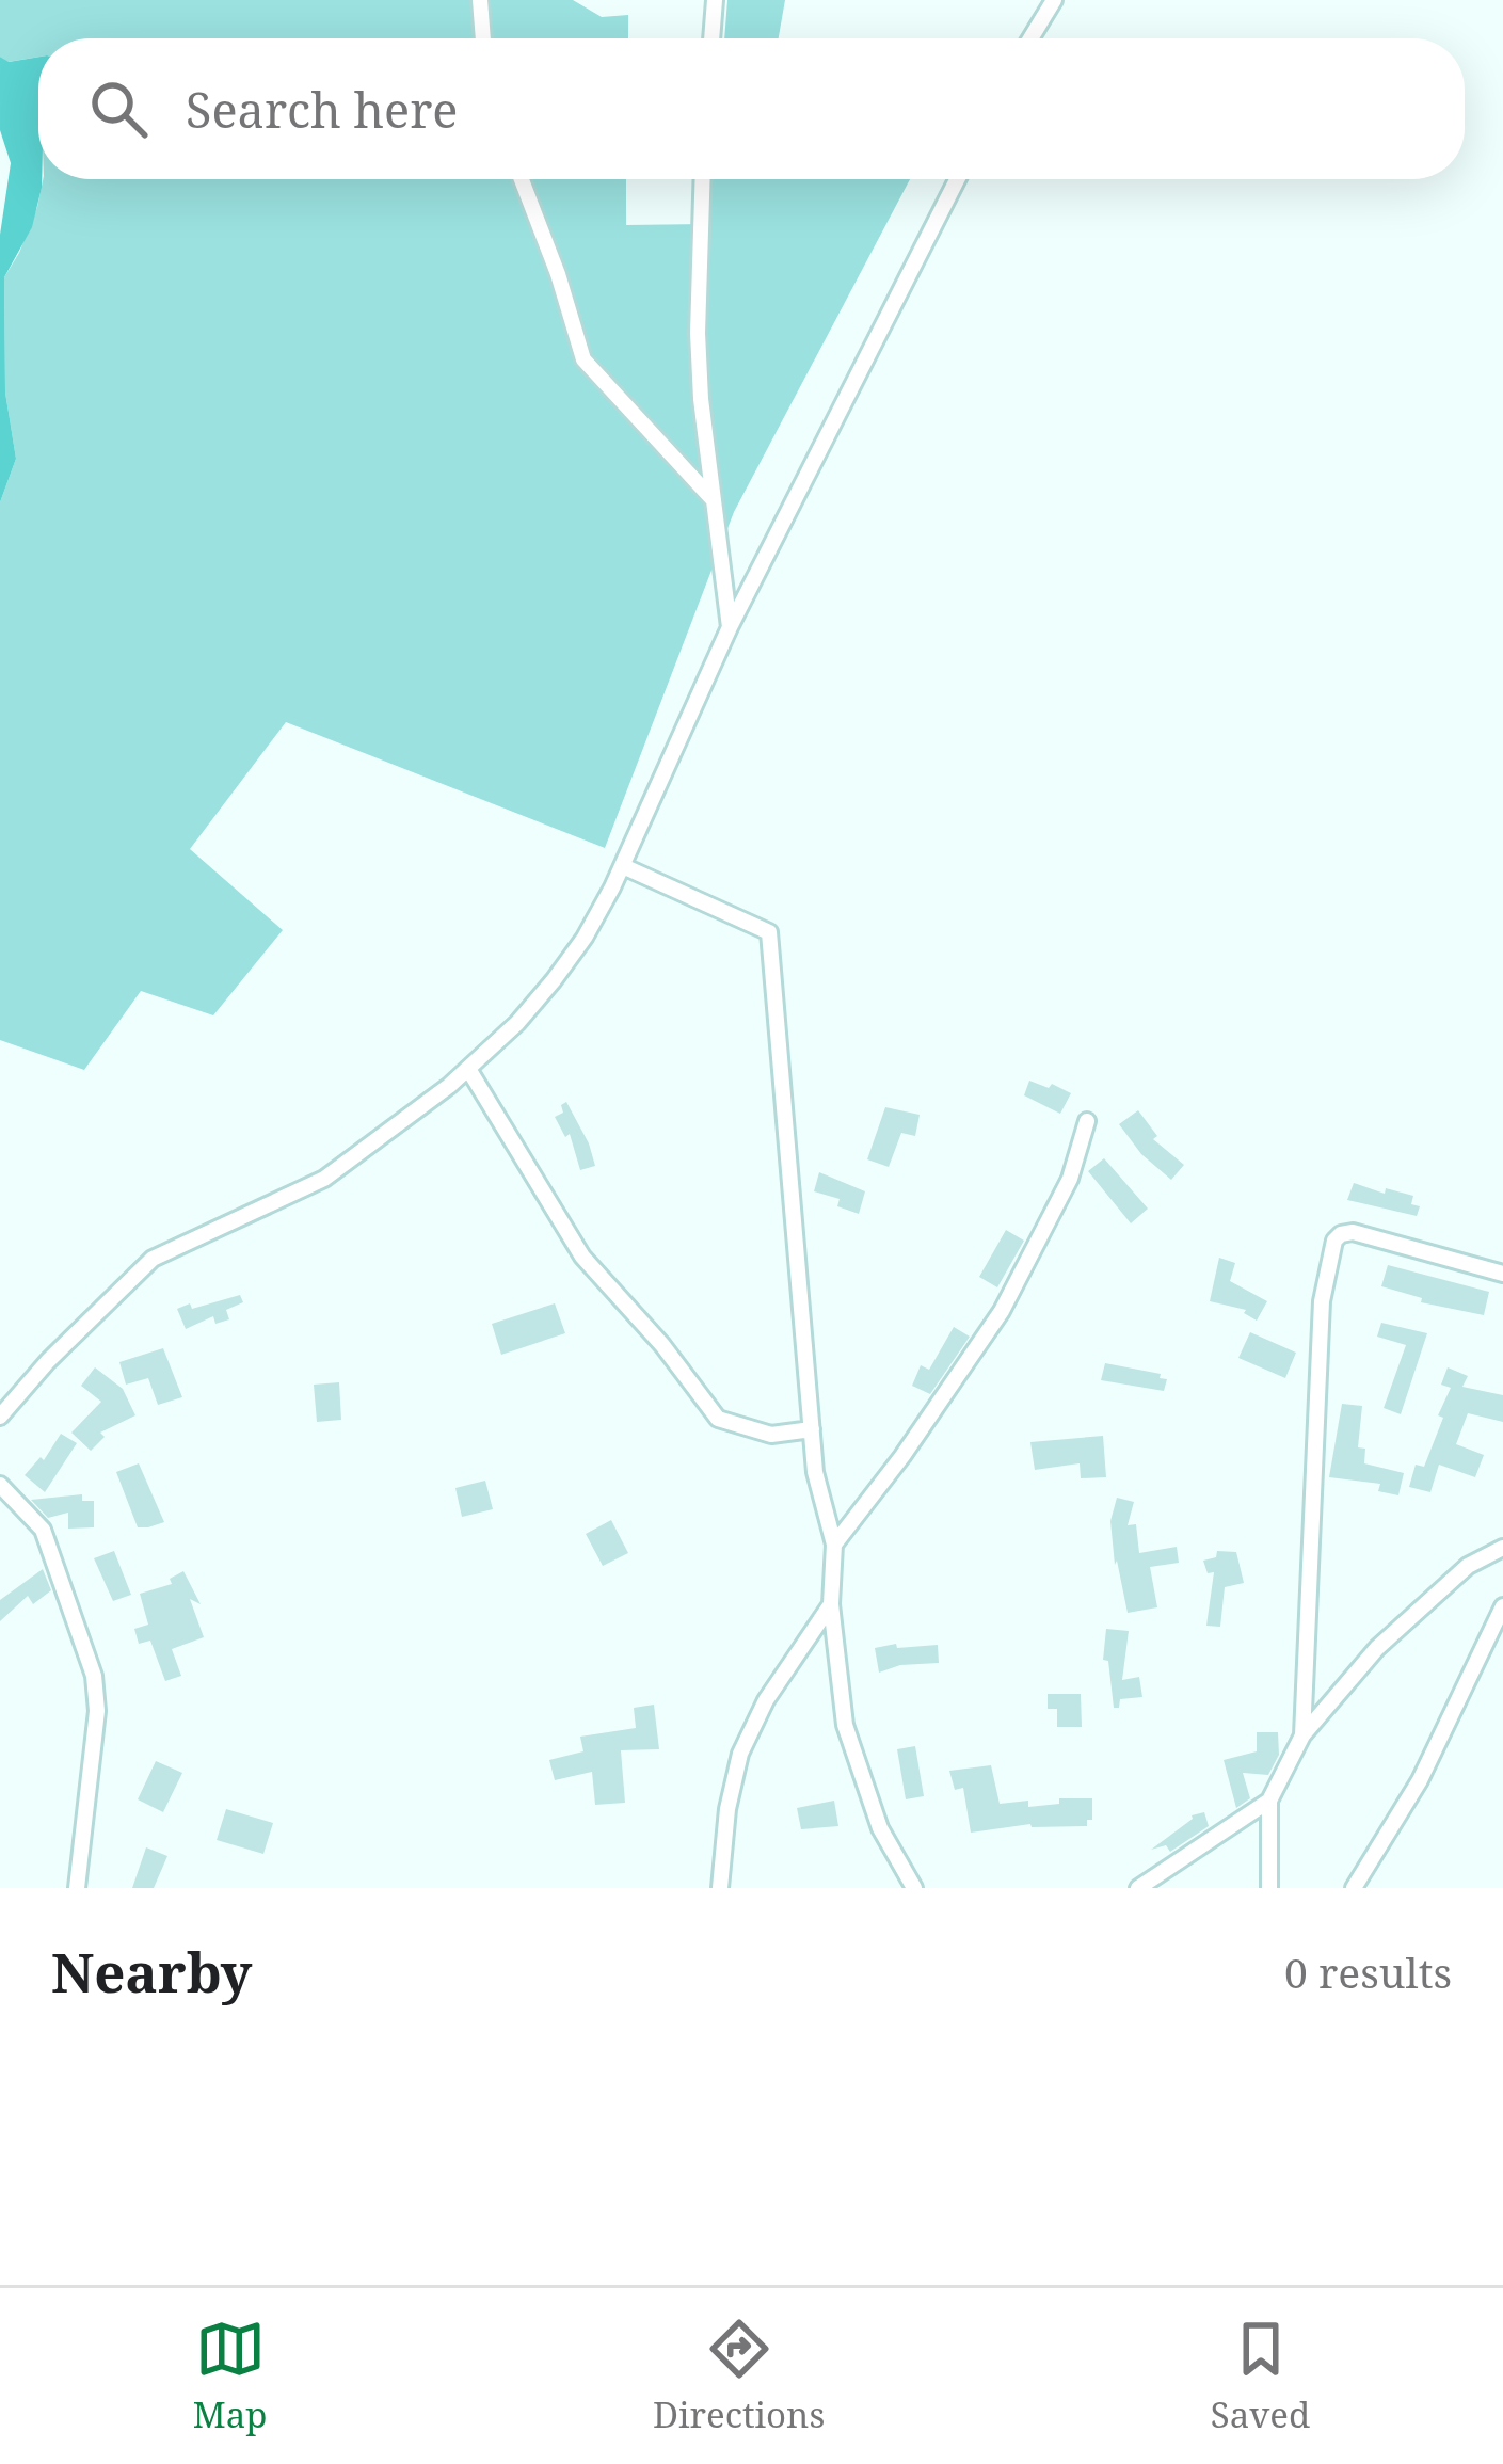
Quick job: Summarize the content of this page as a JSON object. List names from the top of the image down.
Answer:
{
  "page": {
    "search": "Search here",
    "heading": ["Nearby", "0 results"],
    "nav": ["Map", "Directions", "Saved"]
  }
}
